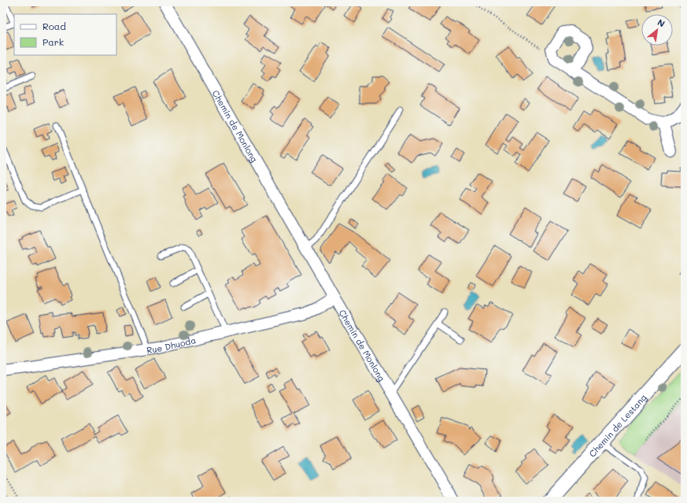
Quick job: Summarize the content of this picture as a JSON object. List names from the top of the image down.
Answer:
{
  "streets": {
    "street": ["Chemin de Monlong", "Rue Dhuoda", "Chemin de Lestang"]
  },
  "crossings": [
    ["Chemin de Monlong", "Rue Dhuoda"]
  ],
  "legend": ["Road", "Park"],
  "north": "top right"
}
